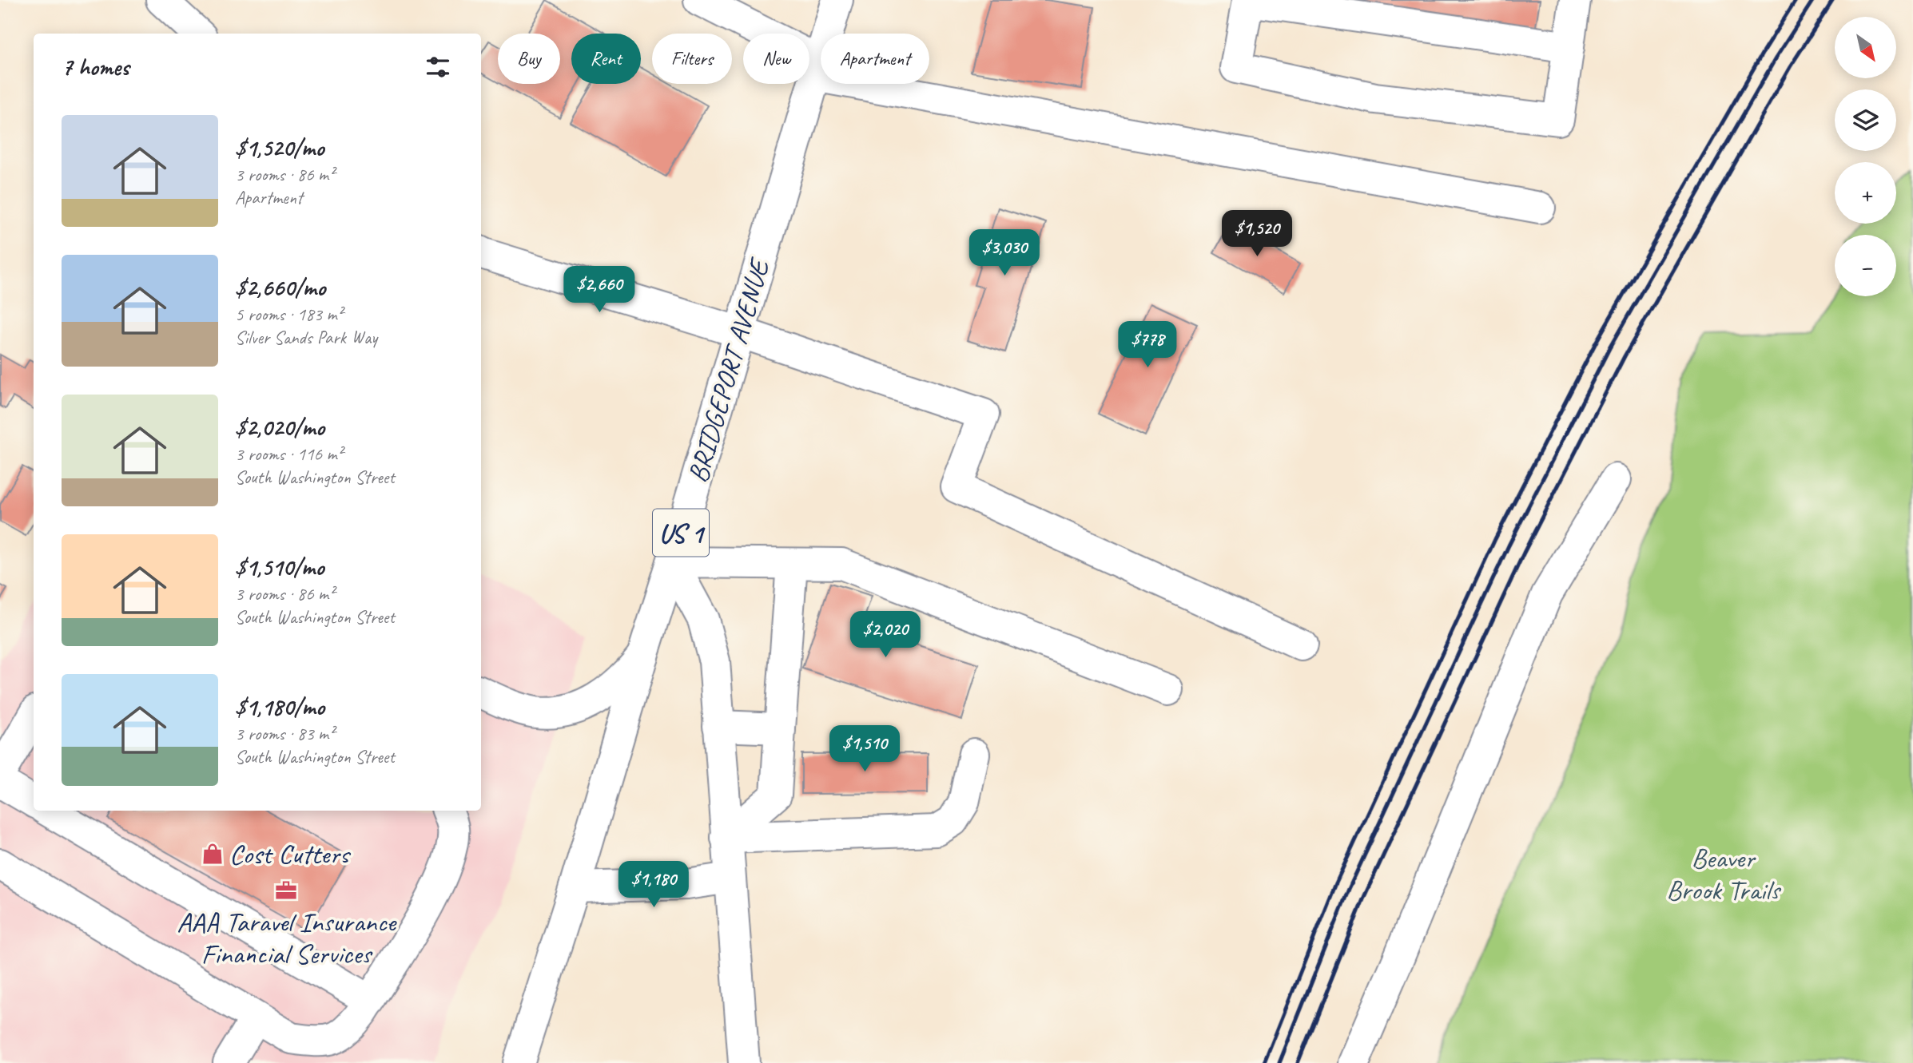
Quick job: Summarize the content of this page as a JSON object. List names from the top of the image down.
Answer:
{
  "streets": {
    "street": ["BRIDGEPORT AVENUE", "US 1"]
  },
  "parks": ["Beaver Brook Trails"],
  "places": {
    "shop": ["Cost Cutters"],
    "office": ["AAA Taravel Insurance Financial Services"]
  },
  "north": "bottom right",
  "page": {
    "map_buttons": ["+", "−"],
    "chip": [
      "Buy",
      "Rent",
      "Filters",
      "New",
      "Apartment"
    ],
    "heading": "7 homes",
    "list": [
      {
        "name": "$1,520/mo",
        "note": "3 rooms · 86 m² · Apartment"
      },
      {
        "name": "$2,660/mo",
        "note": "5 rooms · 183 m² · Silver Sands Park Way"
      },
      {
        "name": "$2,020/mo",
        "note": "3 rooms · 116 m² · South Washington Street"
      },
      {
        "name": "$1,510/mo",
        "note": "3 rooms · 86 m² · South Washington Street"
      },
      {
        "name": "$1,180/mo",
        "note": "3 rooms · 83 m² · South Washington Street"
      }
    ],
    "price": [
      "$1,520",
      "$3,030",
      "$2,660",
      "$778",
      "$2,020",
      "$1,510",
      "$1,180"
    ]
  }
}
